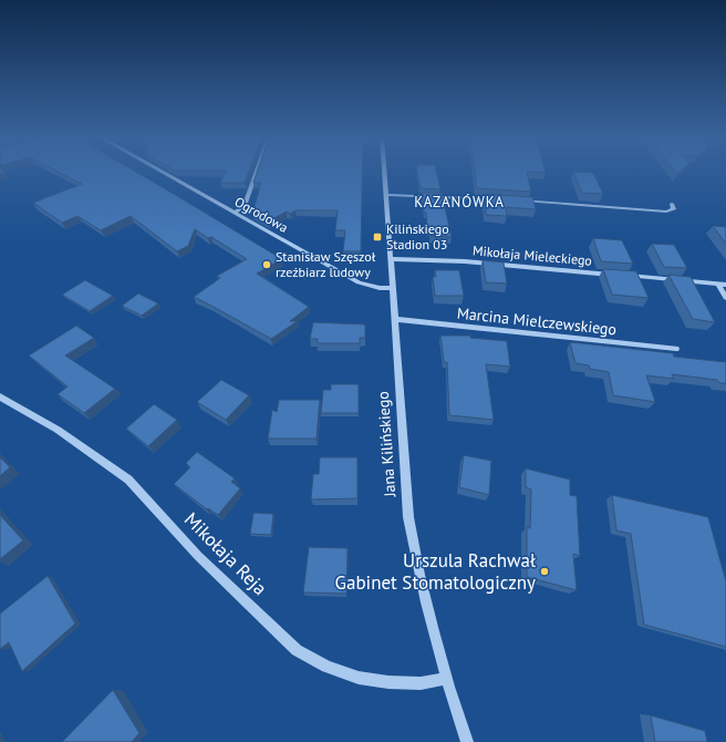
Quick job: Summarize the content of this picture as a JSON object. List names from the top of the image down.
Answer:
{
  "streets": {
    "street": [
      "Ogrodowa",
      "Mikołaja Mieleckiego",
      "Marcina Mielczewskiego",
      "Jana Kilińskiego",
      "Mikołaja Reja"
    ]
  },
  "crossings": [
    ["Ogrodowa", "Jana Kilińskiego"],
    ["Mikołaja Mieleckiego", "Jana Kilińskiego"],
    ["Marcina Mielczewskiego", "Jana Kilińskiego"],
    ["Jana Kilińskiego", "Mikołaja Reja"]
  ],
  "districts": ["KAZANÓWKA"],
  "places": {
    "transit": ["Kilińskiego Stadion 03"],
    "other": ["Stanisław Szęszoł rzeźbiarz ludowy", "Urszula Rachwał Gabinet Stomatologiczny"]
  }
}
